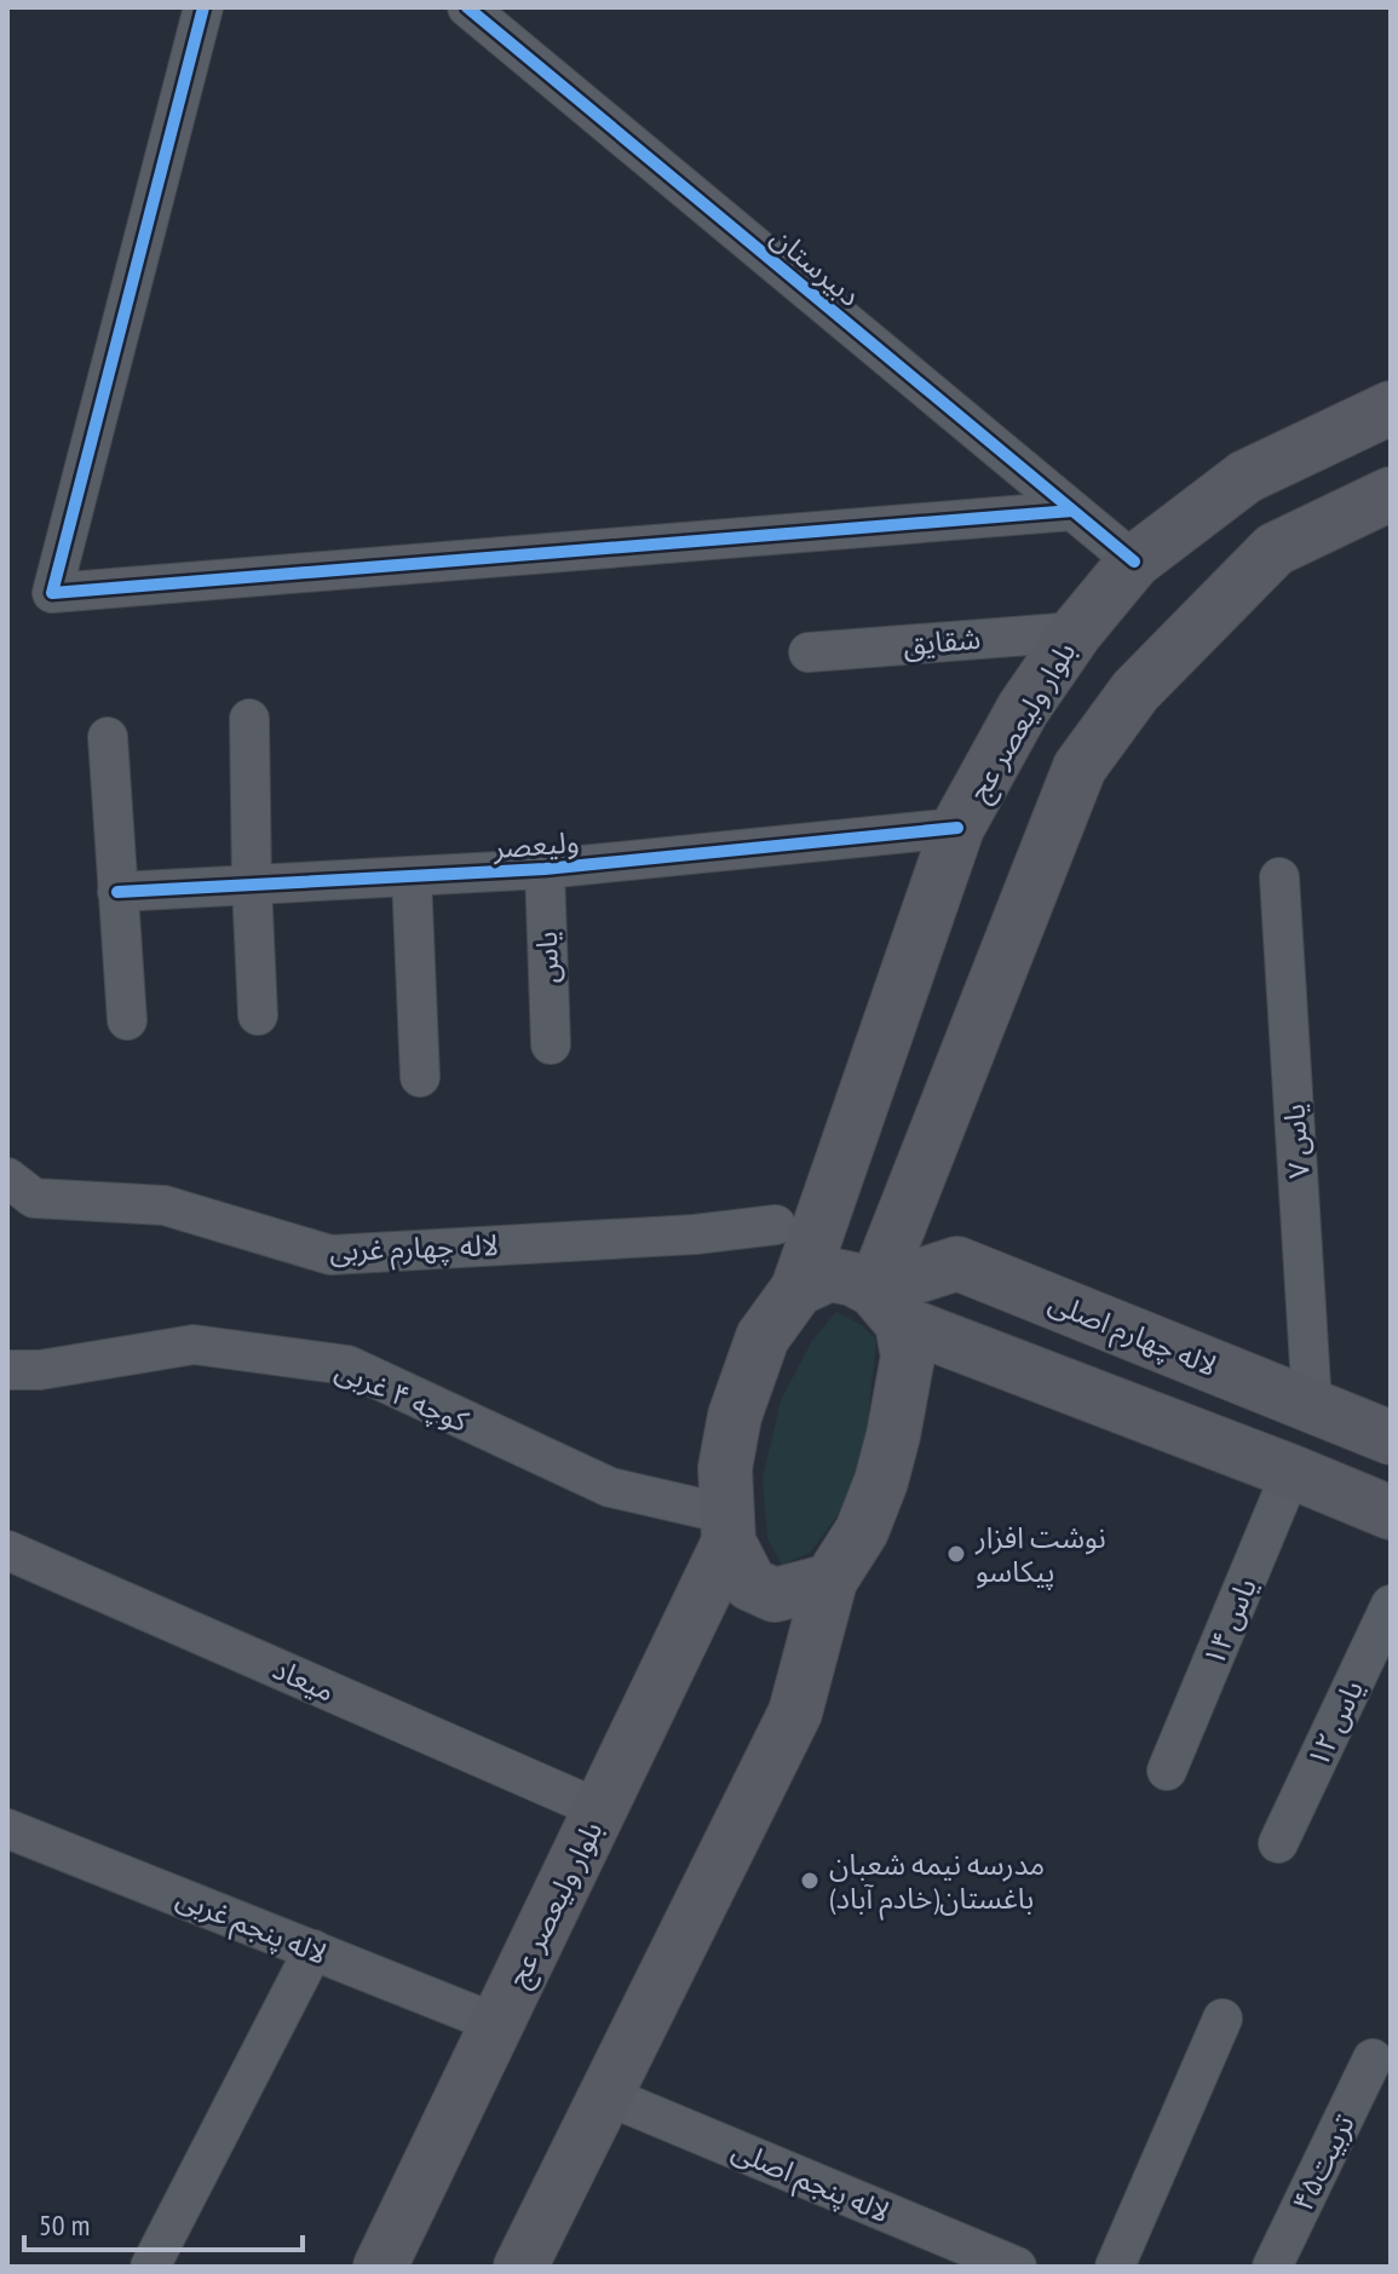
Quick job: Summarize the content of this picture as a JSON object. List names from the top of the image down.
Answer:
{
  "streets": {
    "main road": ["بلوار ولیعصر عج", "لاله چهارم اصلی"],
    "street": [
      "دبیرستان",
      "شقایق",
      "ولیعصر",
      "یاس",
      "یاس ۷",
      "لاله چهارم غربی",
      "کوچه ۴ غربی",
      "یاس ۱۴",
      "میعاد",
      "یاس ۱۲",
      "لاله پنجم غربی",
      "تربیت۴۵",
      "لاله پنجم اصلی"
    ]
  },
  "crossings": [
    ["دبیرستان", "بلوار ولیعصر عج"],
    ["شقایق", "بلوار ولیعصر عج"],
    ["بلوار ولیعصر عج", "ولیعصر"],
    ["بلوار ولیعصر عج", "کوچه ۴ غربی"],
    ["بلوار ولیعصر عج", "میعاد"],
    ["بلوار ولیعصر عج", "لاله پنجم غربی"],
    ["ولیعصر", "یاس"],
    ["یاس ۷", "لاله چهارم اصلی"]
  ],
  "places": ["نوشت افزار پیکاسو", "مدرسه نیمه شعبان باغستان(خادم آباد)"],
  "scale_bar": "50 m"
}
